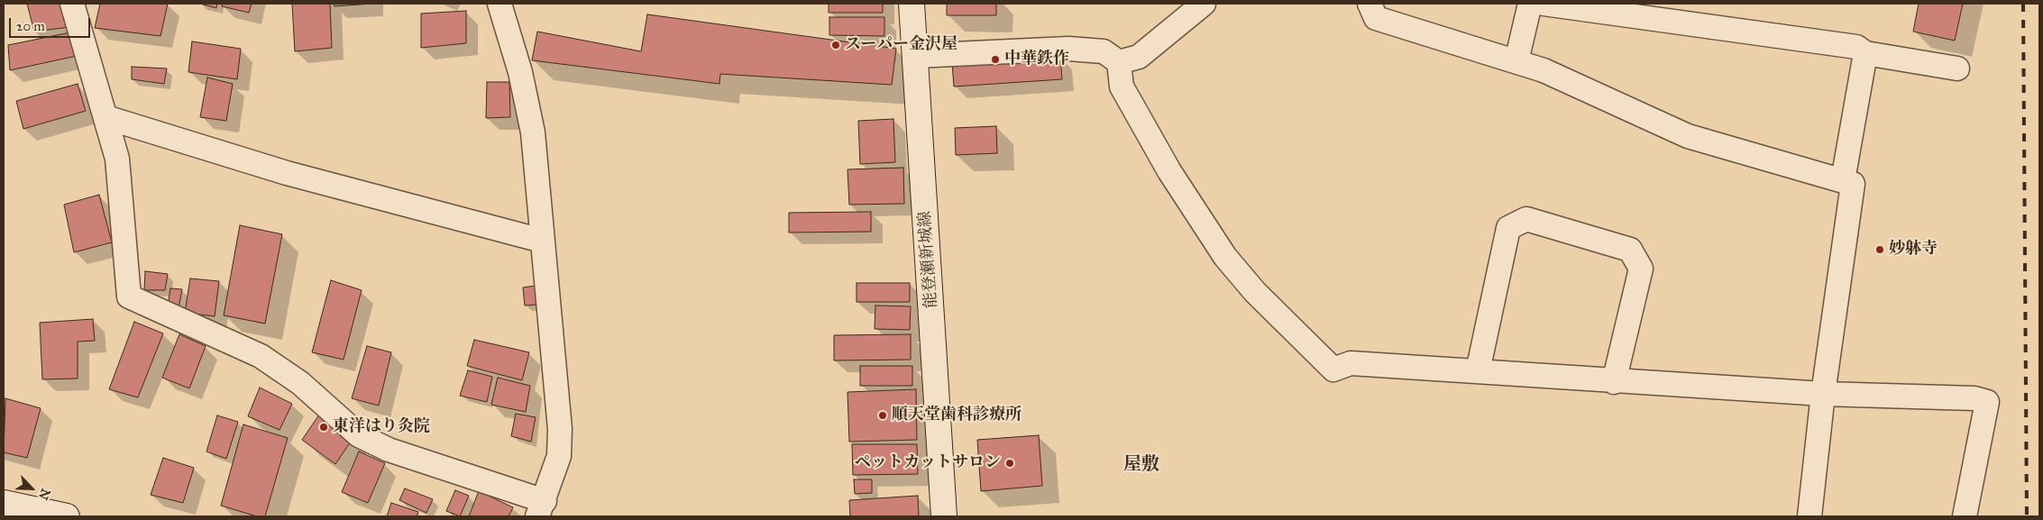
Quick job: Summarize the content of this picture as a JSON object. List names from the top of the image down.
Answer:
{
  "streets": {
    "main road": ["能登瀬新城線"]
  },
  "districts": ["屋敷"],
  "places": [
    "スーパー金沢屋",
    "中華鉄作",
    "妙躰寺",
    "順天堂歯科診療所",
    "東洋はり灸院",
    "ペットカットサロン"
  ],
  "scale_bar": "20 m",
  "north": "bottom right"
}
